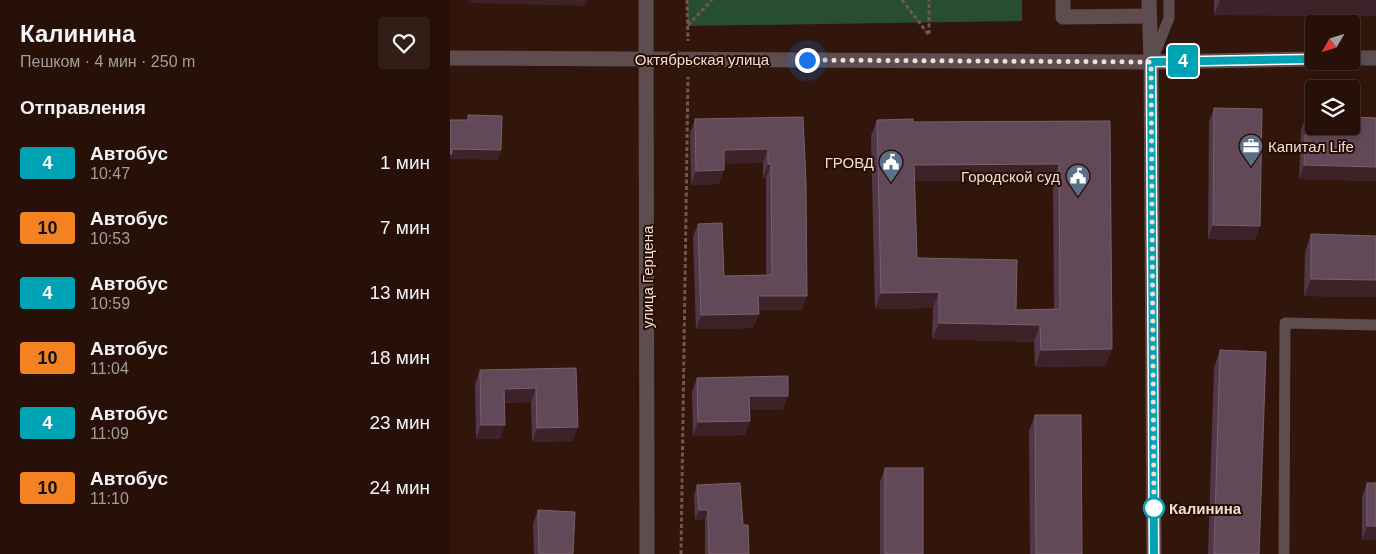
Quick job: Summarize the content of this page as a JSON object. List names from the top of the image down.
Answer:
{
  "streets": {
    "street": ["Октябрьская улица", "улица Герцена"]
  },
  "crossings": [
    ["Октябрьская улица", "улица Герцена"]
  ],
  "places": {
    "office": ["Капитал Life"],
    "public building": ["ГРОВД", "Городской суд"],
    "other": ["Калинина"]
  },
  "lines": ["bus line 4"],
  "north": "bottom left",
  "page": {
    "heading": [
      ["Калинина", "Пешком · 4 мин · 250 m"],
      "Отправления"
    ],
    "on_map": "4",
    "list": [
      {
        "mark": "4",
        "name": "Автобус",
        "note": "10:47",
        "value": "1 мин"
      },
      {
        "mark": "10",
        "name": "Автобус",
        "note": "10:53",
        "value": "7 мин"
      },
      {
        "mark": "4",
        "name": "Автобус",
        "note": "10:59",
        "value": "13 мин"
      },
      {
        "mark": "10",
        "name": "Автобус",
        "note": "11:04",
        "value": "18 мин"
      },
      {
        "mark": "4",
        "name": "Автобус",
        "note": "11:09",
        "value": "23 мин"
      },
      {
        "mark": "10",
        "name": "Автобус",
        "note": "11:10",
        "value": "24 мин"
      }
    ]
  }
}
